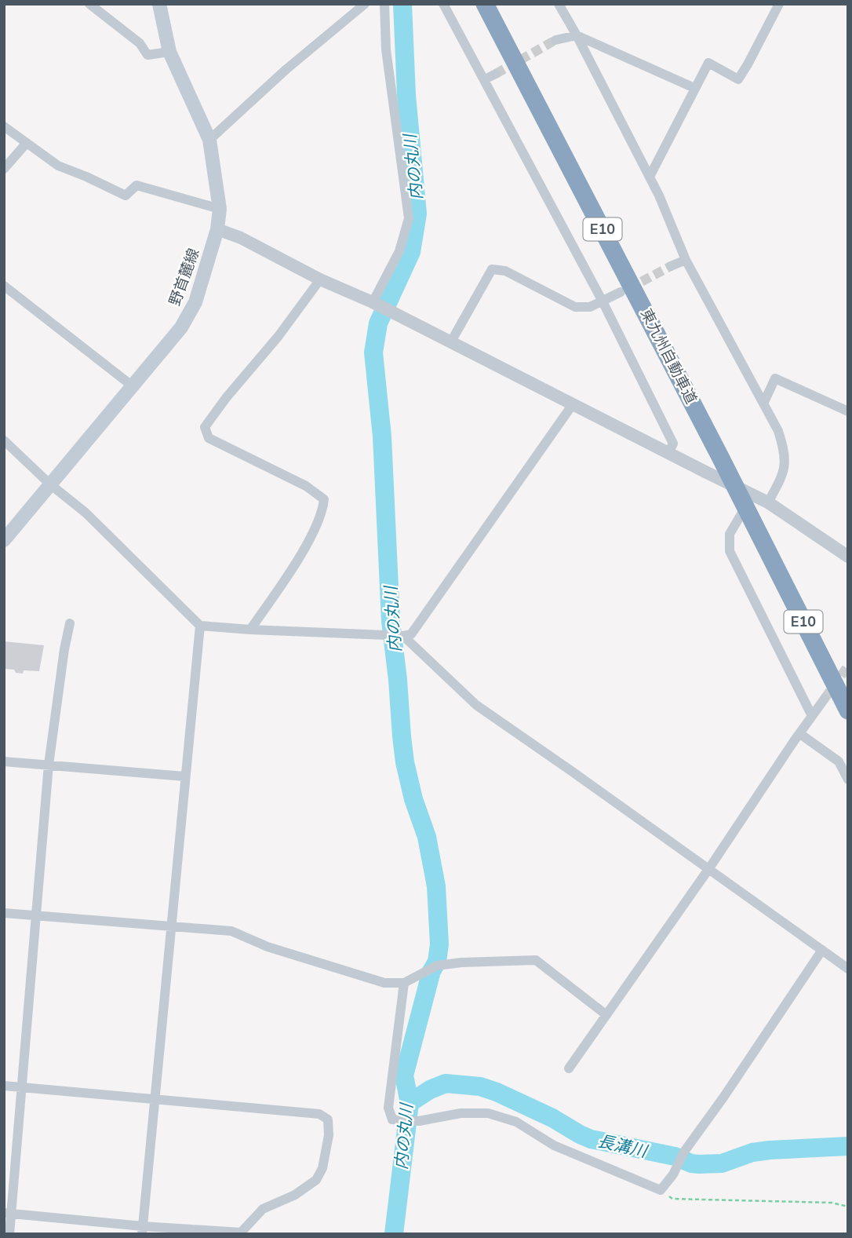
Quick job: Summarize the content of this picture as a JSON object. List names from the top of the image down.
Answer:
{
  "streets": {
    "highway": ["E10", "東九州自動車道"],
    "main road": ["野首麓線"]
  },
  "water": ["内の丸川", "長溝川"]
}
